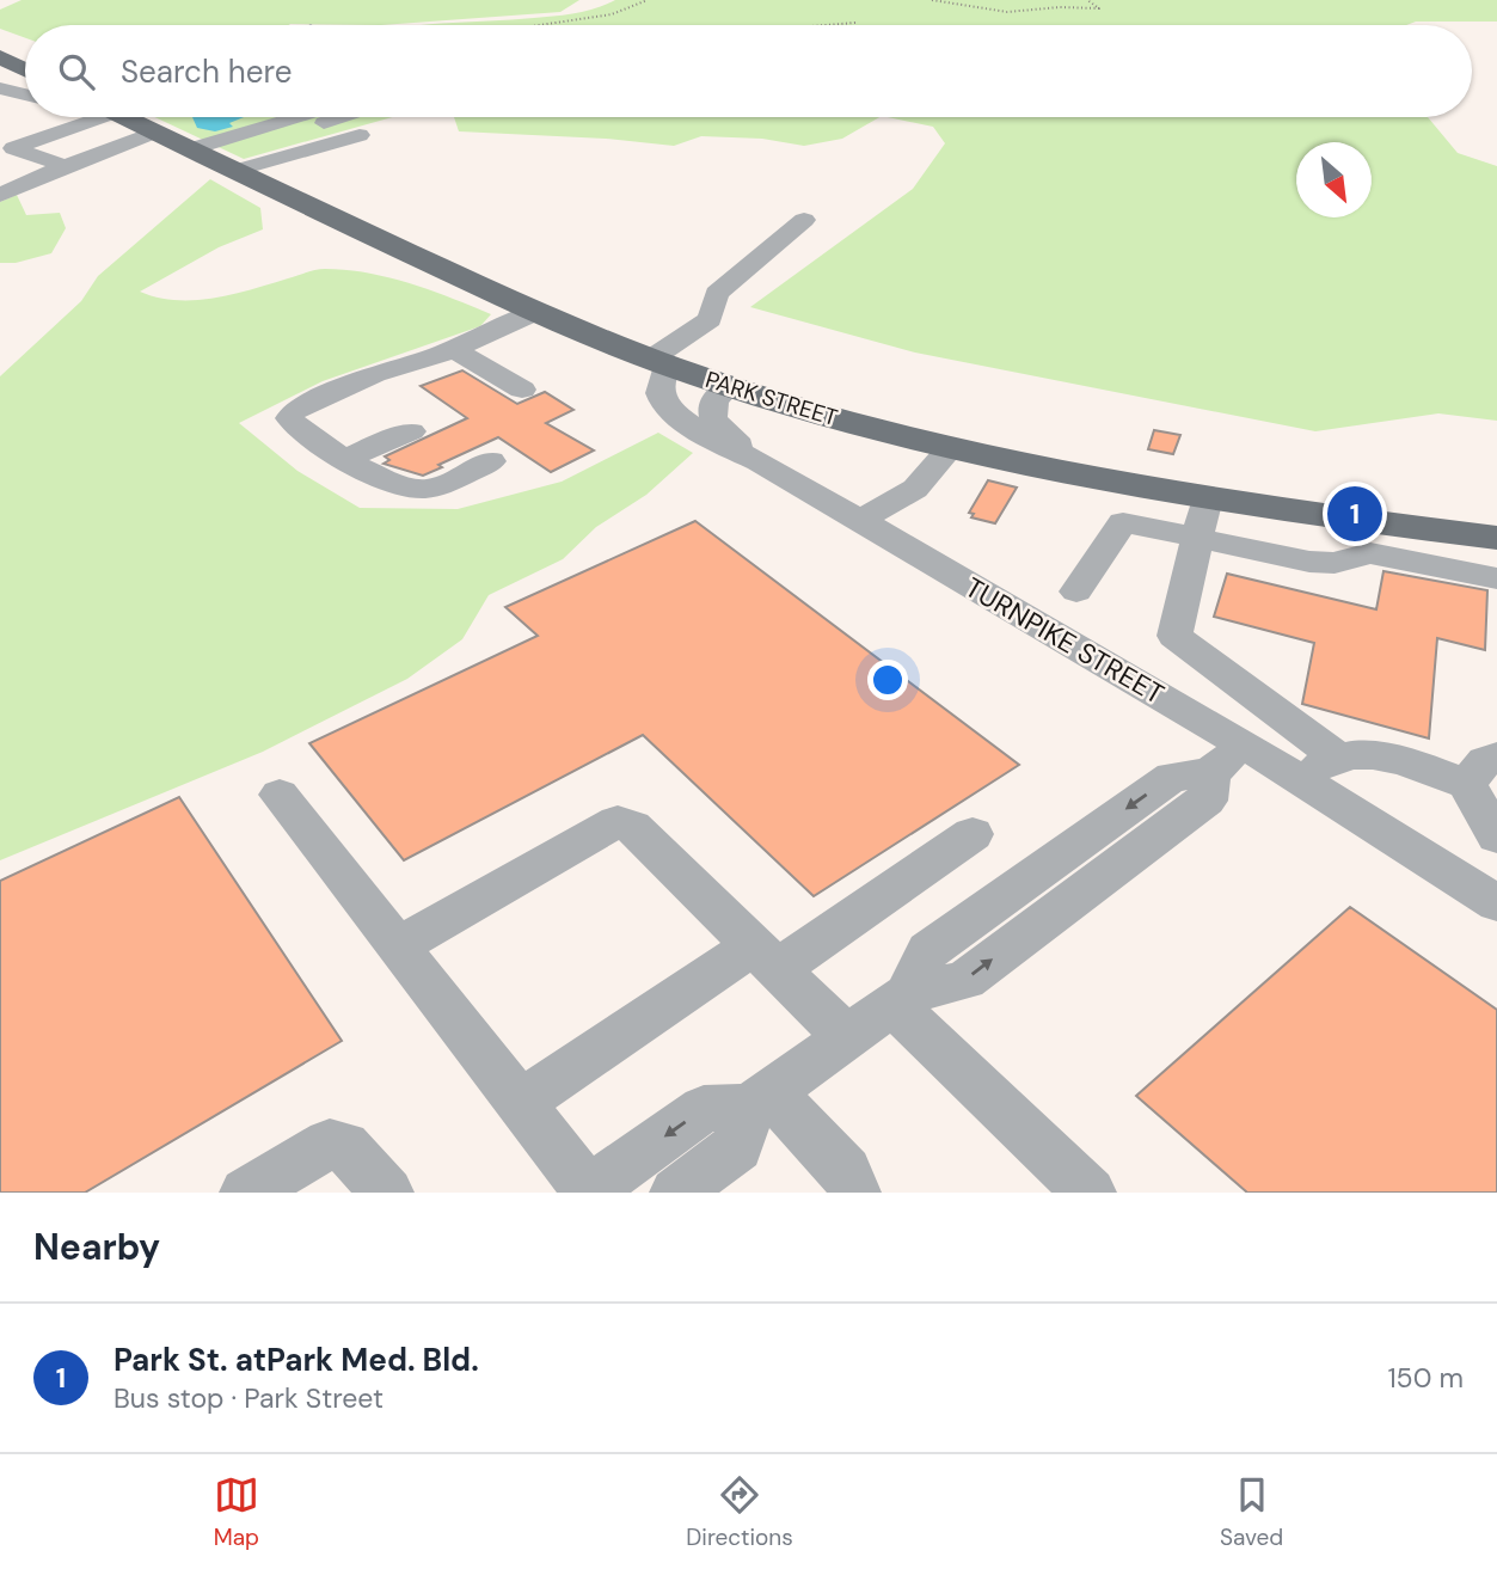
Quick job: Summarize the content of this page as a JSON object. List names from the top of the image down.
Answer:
{
  "streets": {
    "main road": ["PARK STREET"],
    "street": ["TURNPIKE STREET"]
  },
  "crossings": [
    ["PARK STREET", "TURNPIKE STREET"]
  ],
  "north": "bottom right",
  "page": {
    "search": "Search here",
    "pins": "1",
    "heading": "Nearby",
    "list": [
      {
        "mark": "1",
        "name": "Park St. atPark Med. Bld.",
        "note": "Bus stop · Park Street",
        "value": "150 m"
      }
    ],
    "nav": ["Map", "Directions", "Saved"]
  }
}
